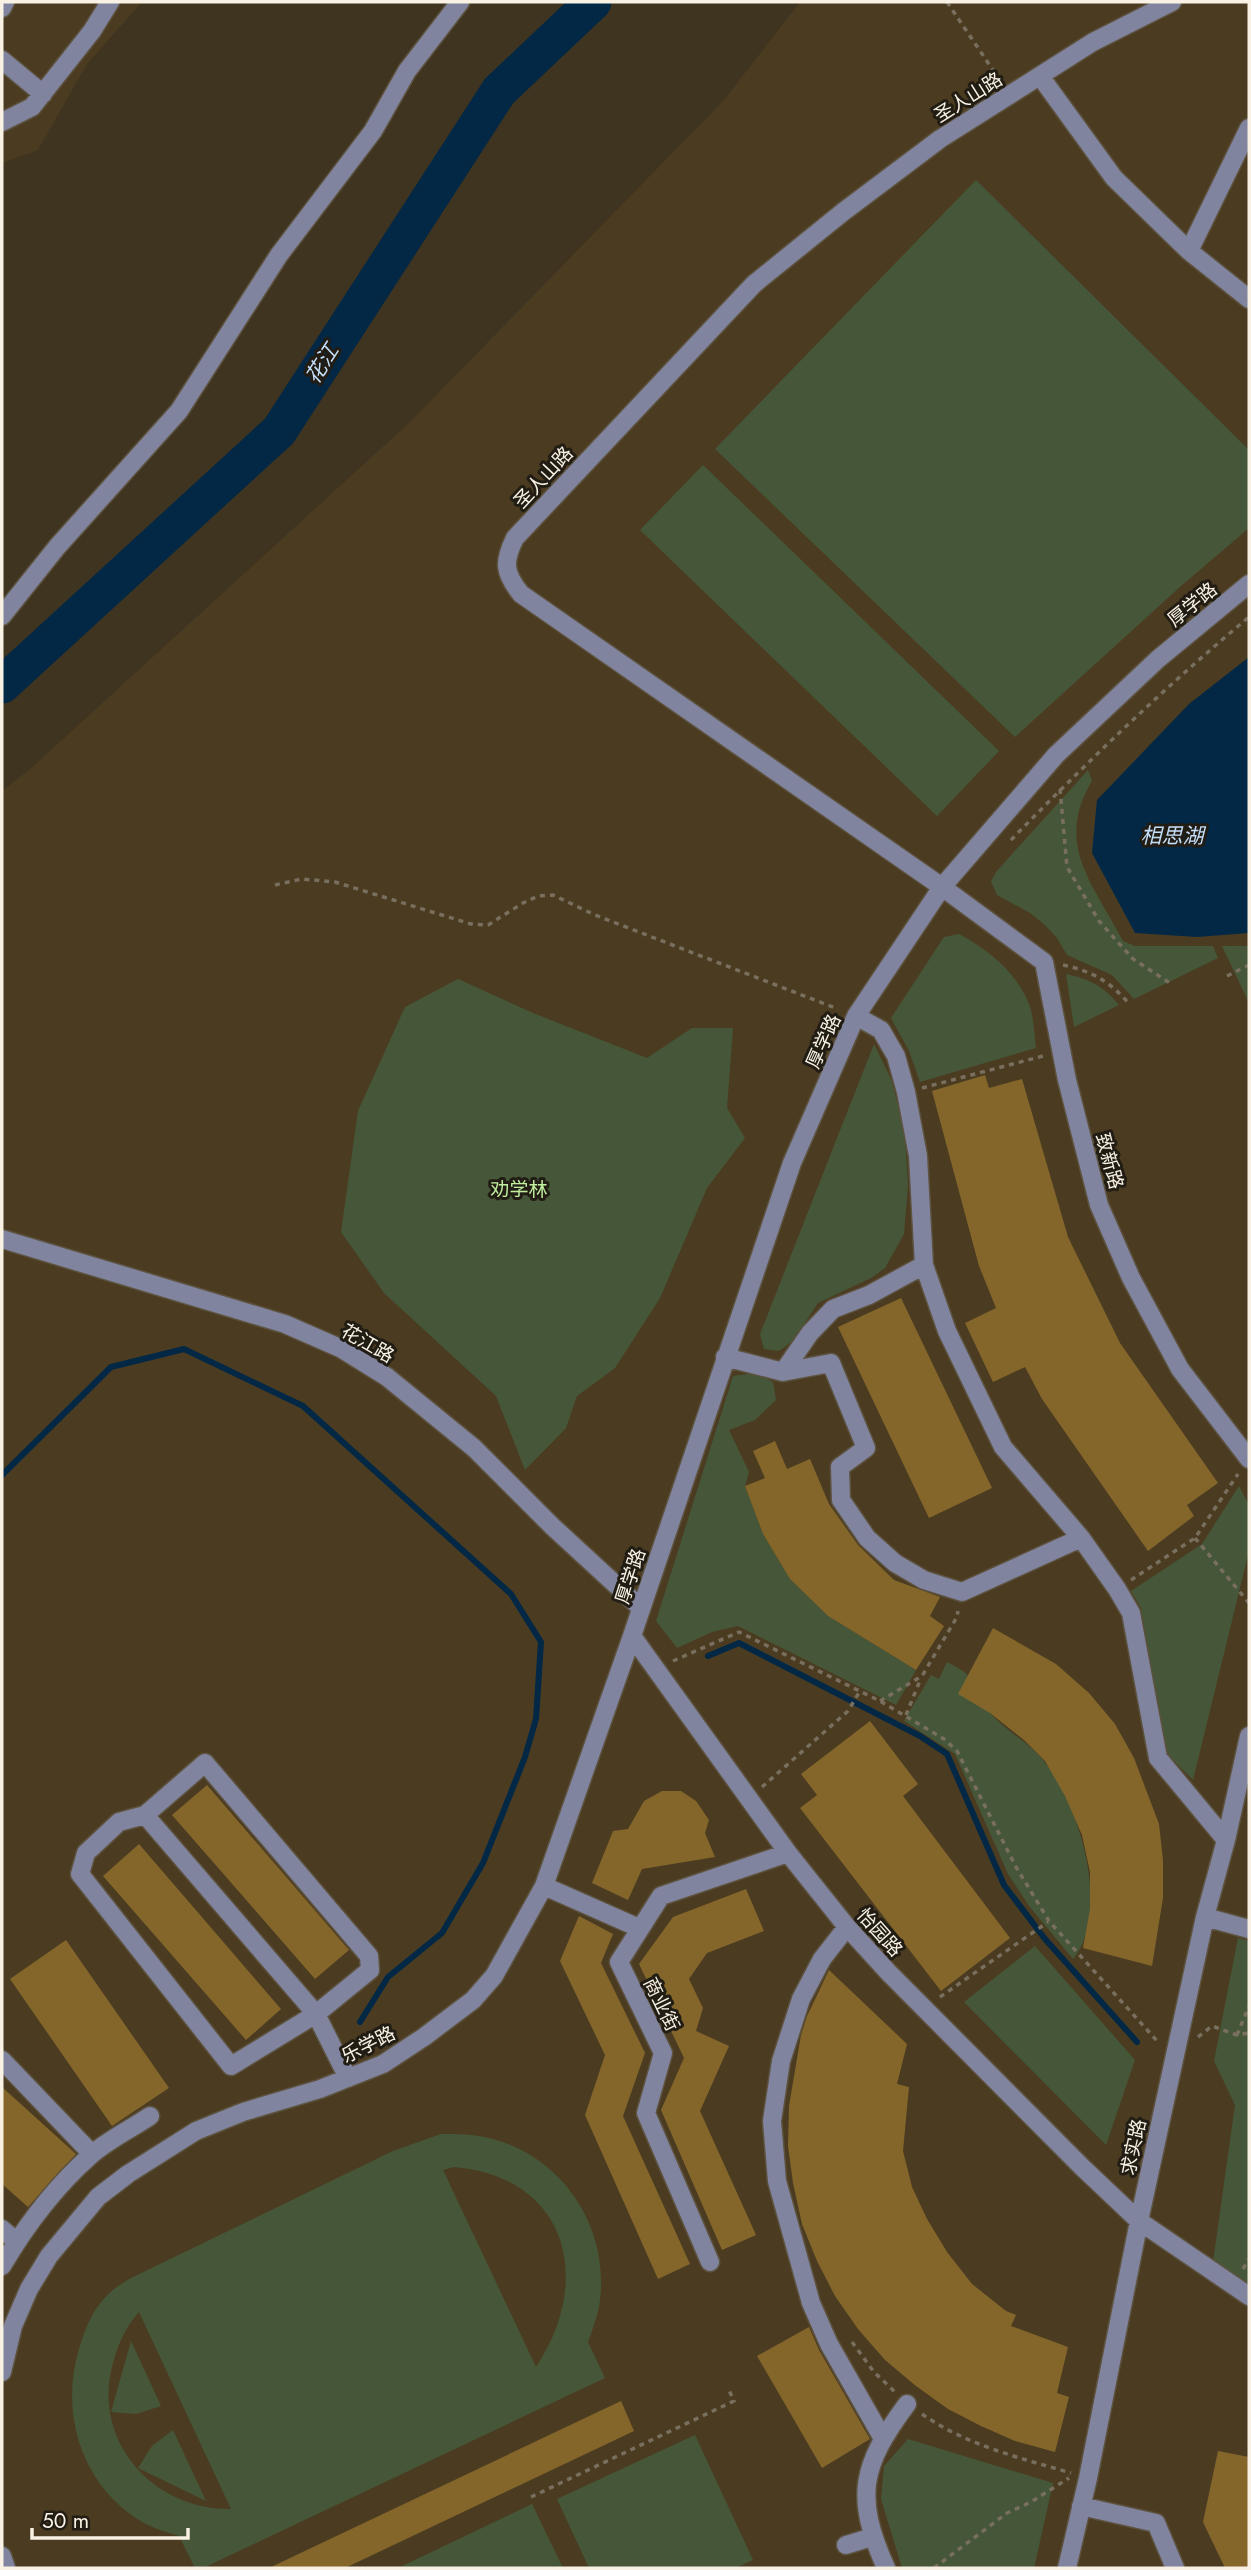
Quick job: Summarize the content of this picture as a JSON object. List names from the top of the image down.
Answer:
{
  "streets": {
    "street": [
      "圣人山路",
      "厚学路",
      "致新路",
      "花江路",
      "怡园路",
      "商业街",
      "乐学路",
      "求实路"
    ]
  },
  "crossings": [
    ["圣人山路", "厚学路"],
    ["厚学路", "花江路"],
    ["厚学路", "怡园路"],
    ["厚学路", "乐学路"],
    ["怡园路", "商业街"],
    ["怡园路", "乐学路"],
    ["怡园路", "求实路"]
  ],
  "water": ["花江", "相思湖"],
  "parks": ["劝学林"],
  "scale_bar": "50 m"
}
